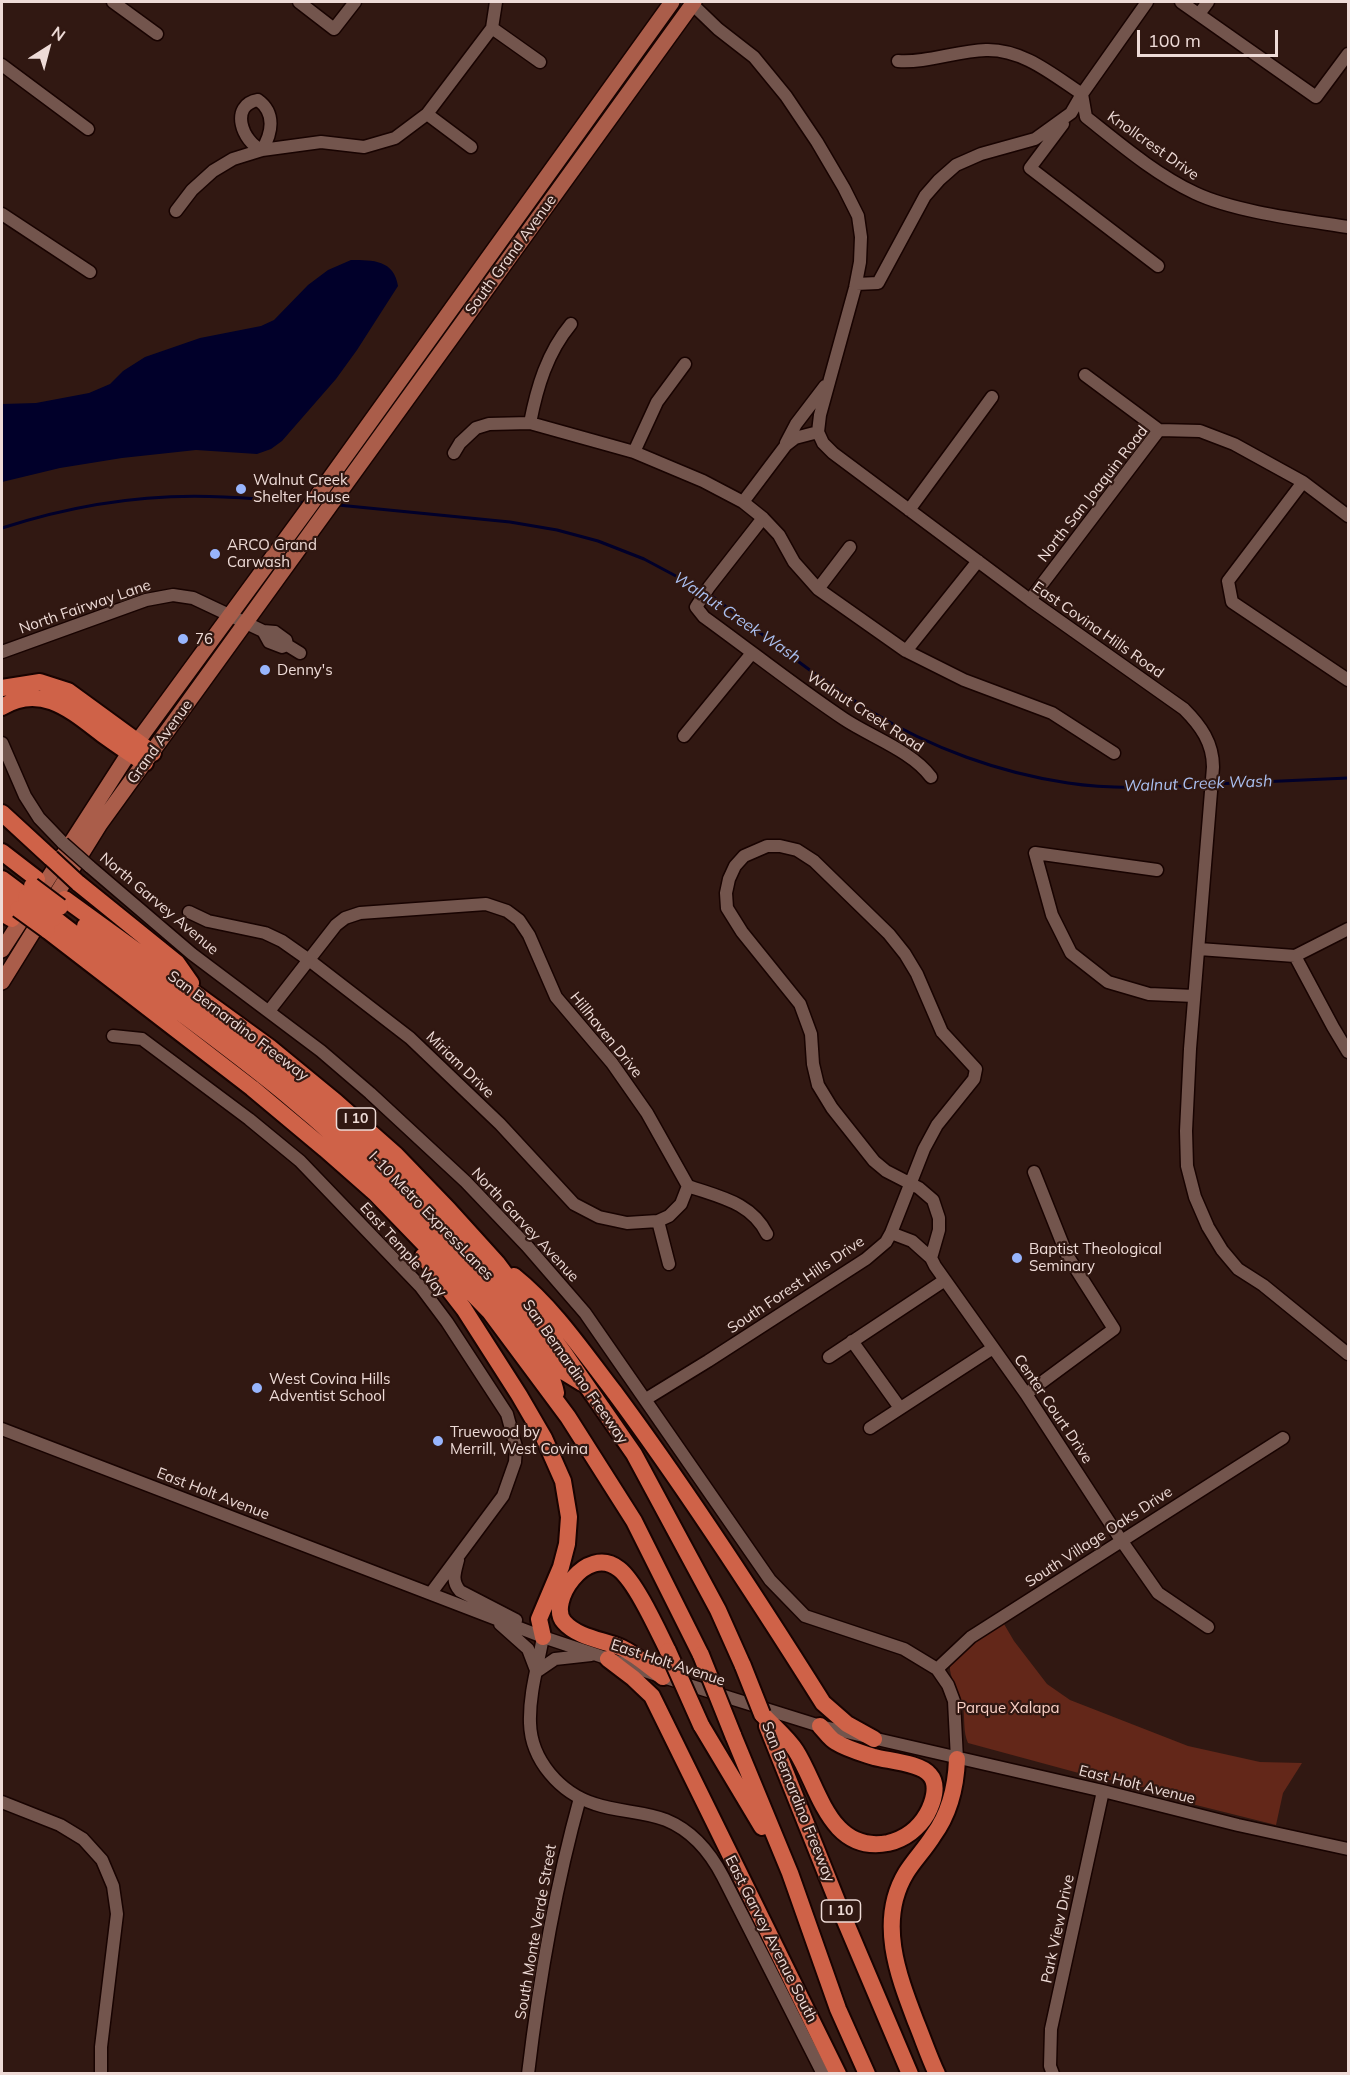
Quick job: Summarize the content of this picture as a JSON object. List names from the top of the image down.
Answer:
{
  "streets": {
    "highway": ["San Bernardino Freeway", "I 10", "I-10 Metro ExpressLanes"],
    "main road": ["South Grand Avenue", "Grand Avenue"],
    "street": [
      "Knollcrest Drive",
      "North San Joaquin Road",
      "North Fairway Lane",
      "East Covina Hills Road",
      "Walnut Creek Road",
      "North Garvey Avenue",
      "Hillhaven Drive",
      "Miriam Drive",
      "East Temple Way",
      "South Forest Hills Drive",
      "Center Court Drive",
      "East Holt Avenue",
      "South Village Oaks Drive",
      "Park View Drive",
      "South Monte Verde Street",
      "East Garvey Avenue South"
    ]
  },
  "crossings": [
    ["South Grand Avenue", "Grand Avenue"],
    ["North San Joaquin Road", "East Covina Hills Road"],
    ["North Fairway Lane", "Grand Avenue"],
    ["North Garvey Avenue", "Hillhaven Drive"],
    ["North Garvey Avenue", "South Forest Hills Drive"],
    ["North Garvey Avenue", "East Holt Avenue"],
    ["North Garvey Avenue", "South Village Oaks Drive"],
    ["San Bernardino Freeway", "I-10 Metro ExpressLanes"],
    ["Hillhaven Drive", "Miriam Drive"],
    ["East Temple Way", "East Holt Avenue"],
    ["South Forest Hills Drive", "Center Court Drive"],
    ["Center Court Drive", "South Village Oaks Drive"],
    ["East Holt Avenue", "Park View Drive"],
    ["East Holt Avenue", "East Garvey Avenue South"],
    ["South Monte Verde Street", "East Garvey Avenue South"]
  ],
  "water": ["Walnut Creek Wash"],
  "parks": ["Parque Xalapa"],
  "places": [
    "Walnut Creek Shelter House",
    "ARCO Grand Carwash",
    "76",
    "Denny's",
    "Baptist Theological Seminary",
    "West Covina Hills Adventist School",
    "Truewood by Merrill, West Covina"
  ],
  "scale_bar": "100 m",
  "north": "top right"
}
